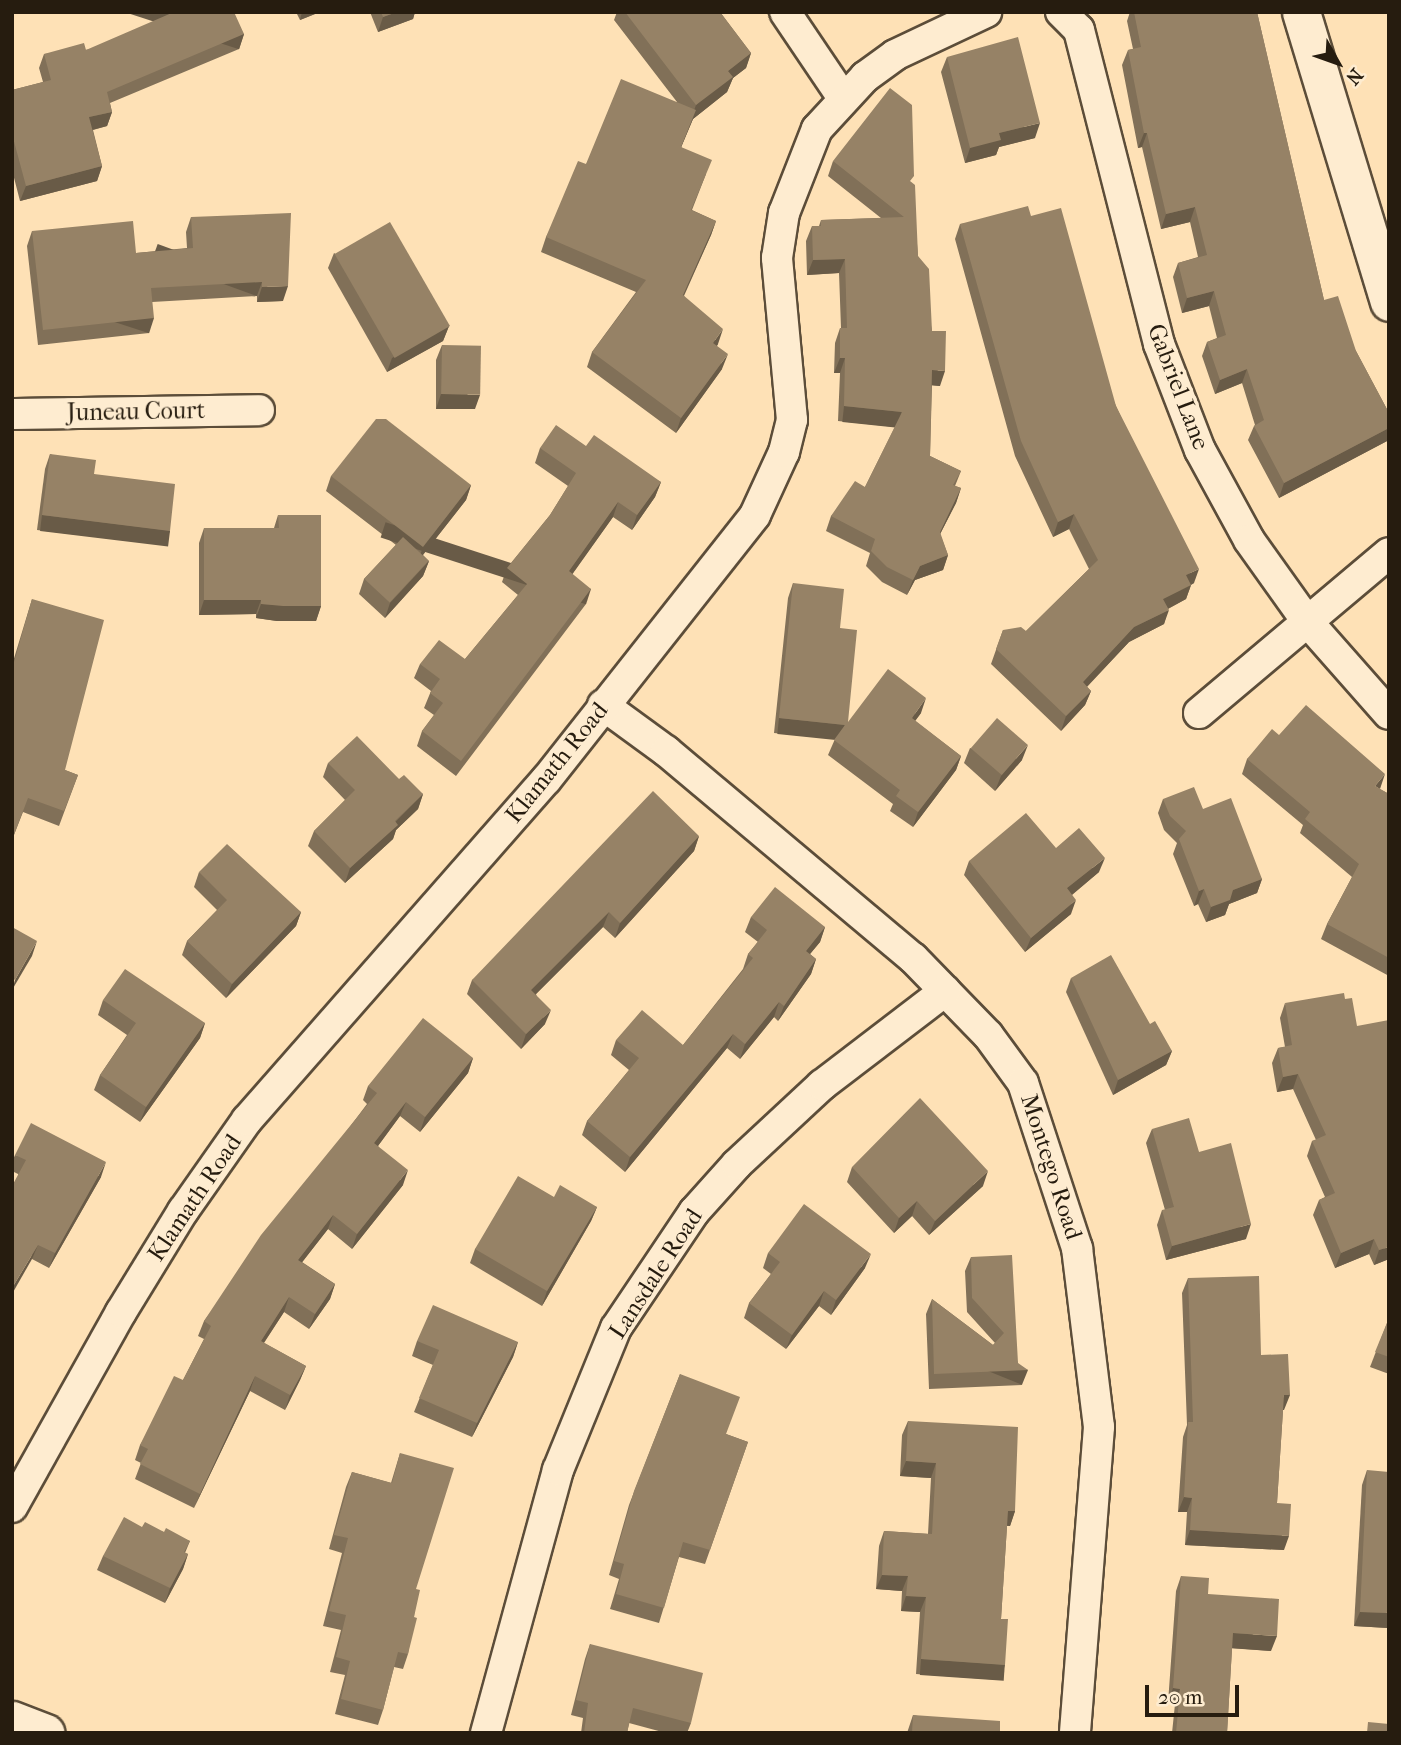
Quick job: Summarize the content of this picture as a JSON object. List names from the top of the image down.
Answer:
{
  "streets": {
    "street": [
      "Gabriel Lane",
      "Juneau Court",
      "Klamath Road",
      "Montego Road",
      "Lansdale Road"
    ]
  },
  "crossings": [
    ["Klamath Road", "Montego Road"],
    ["Montego Road", "Lansdale Road"]
  ],
  "scale_bar": "20 m",
  "north": "bottom right"
}
